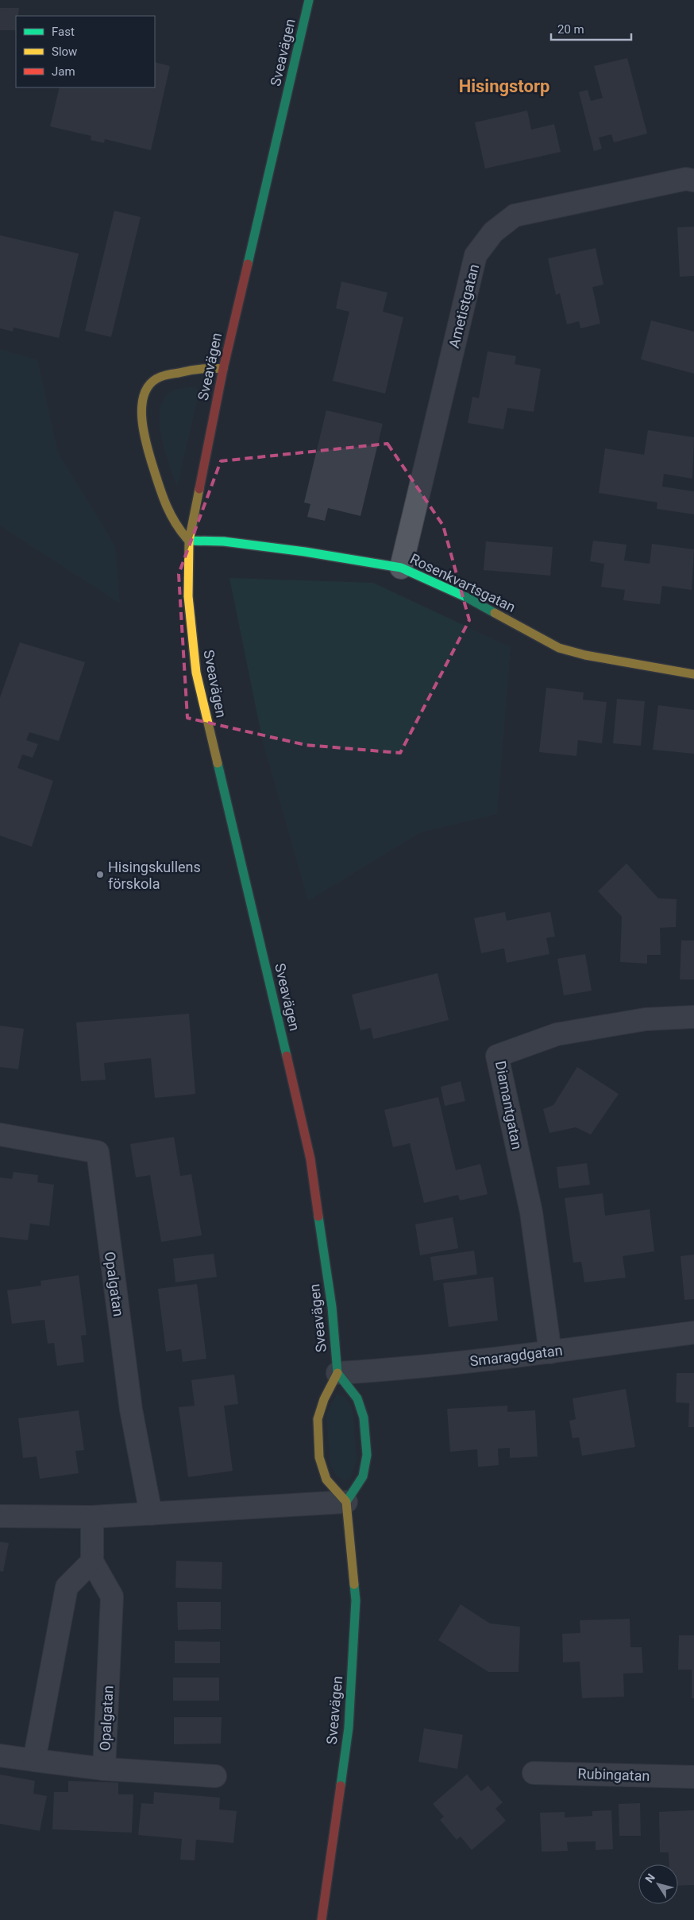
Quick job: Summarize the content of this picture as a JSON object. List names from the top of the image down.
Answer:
{
  "streets": {
    "street": [
      "Sveavägen",
      "Ametistgatan",
      "Rosenkvartsgatan",
      "Diamantgatan",
      "Opalgatan",
      "Smaragdgatan",
      "Rubingatan"
    ]
  },
  "crossings": [
    ["Sveavägen", "Rosenkvartsgatan"],
    ["Sveavägen", "Smaragdgatan"],
    ["Ametistgatan", "Rosenkvartsgatan"],
    ["Diamantgatan", "Smaragdgatan"]
  ],
  "districts": ["Hisingstorp"],
  "places": ["Hisingskullens förskola"],
  "legend": ["Fast", "Slow", "Jam"],
  "scale_bar": "20 m",
  "north": "top left"
}
